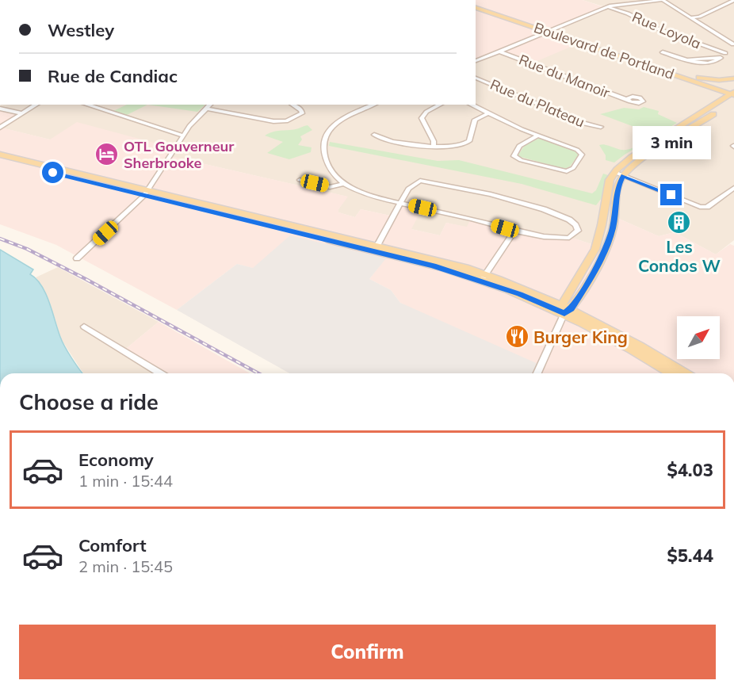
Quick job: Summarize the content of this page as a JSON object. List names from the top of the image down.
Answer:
{
  "streets": {
    "main road": ["Boulevard de Portland"],
    "street": ["Rue Loyola", "Rue du Manoir", "Rue du Plateau"]
  },
  "places": {
    "hotel": ["OTL Gouverneur Sherbrooke"],
    "building": ["Les Condos W"],
    "restaurant": ["Burger King"]
  },
  "north": "top right",
  "page": {
    "banner": ["Westley", "Rue de Candiac"],
    "bubble": "3 min",
    "heading": "Choose a ride",
    "list": [
      {
        "name": "Economy",
        "note": "1 min · 15:44",
        "value": "$4.03"
      },
      {
        "name": "Comfort",
        "note": "2 min · 15:45",
        "value": "$5.44"
      }
    ],
    "buttons": "Confirm"
  }
}
